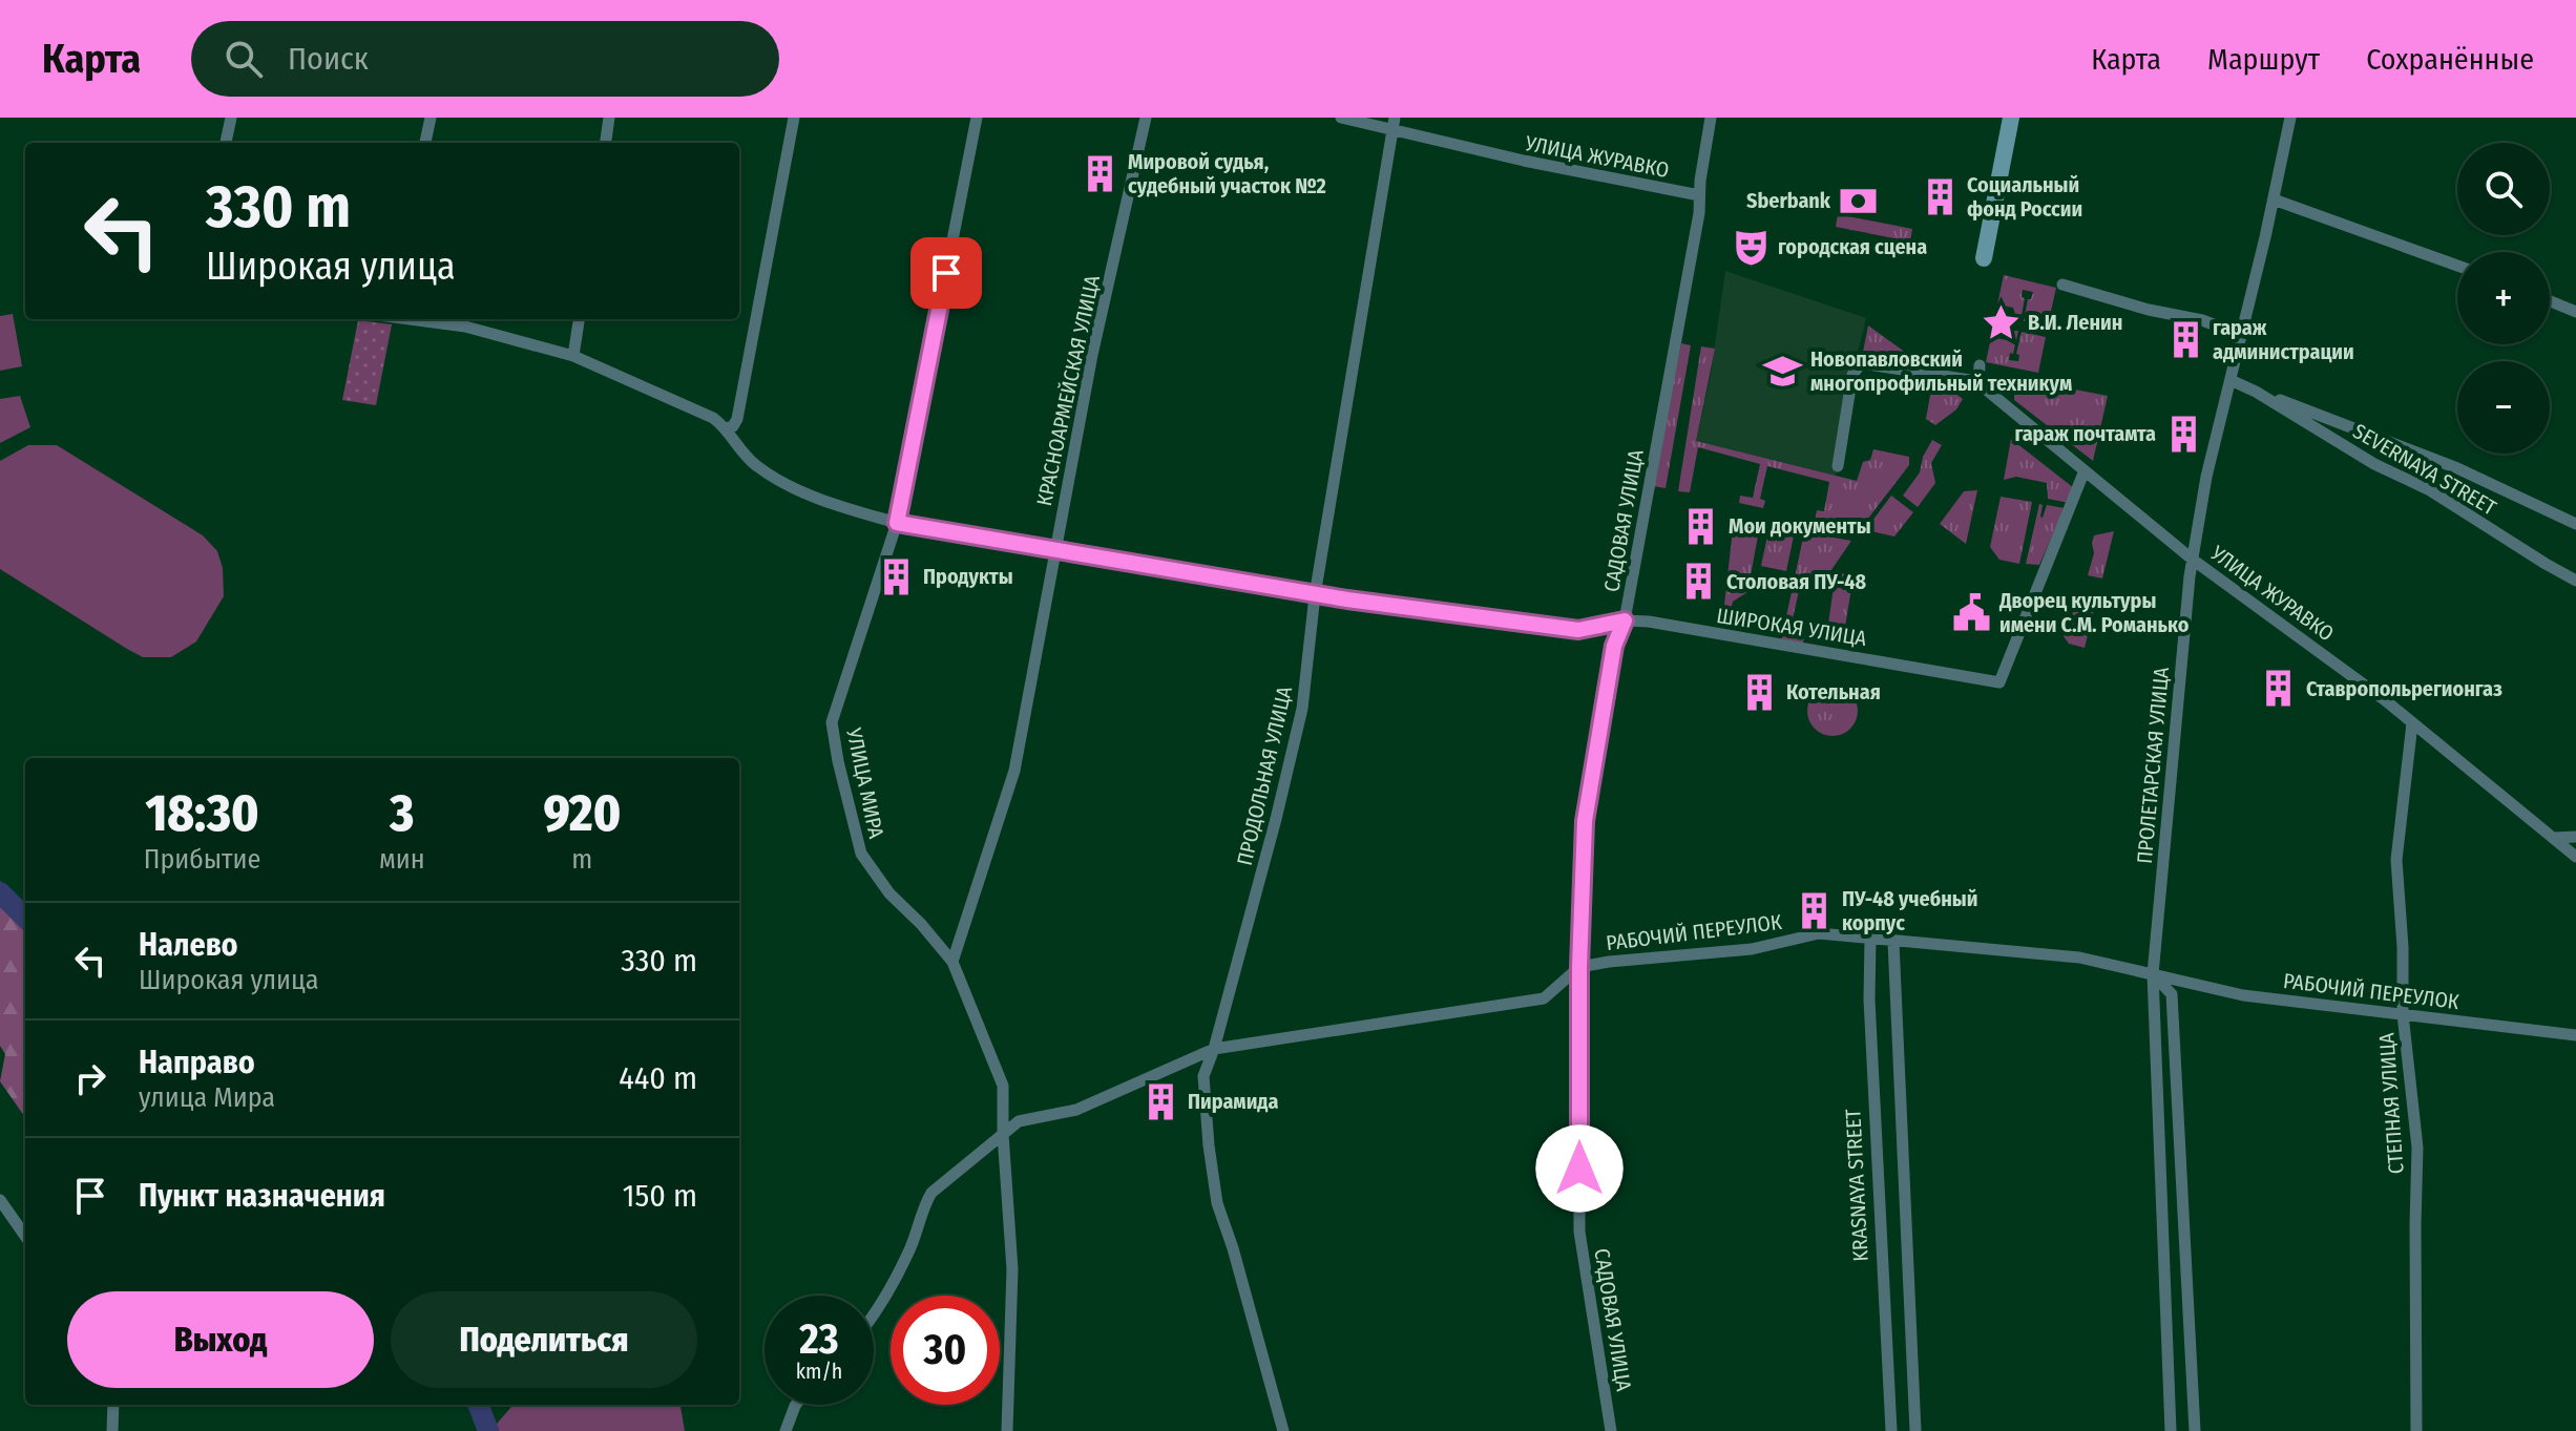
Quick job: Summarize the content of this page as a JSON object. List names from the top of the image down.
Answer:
{
  "streets": {
    "street": [
      "УЛИЦА ЖУРАВКО",
      "КРАСНОАРМЕЙСКАЯ УЛИЦА",
      "SEVERNAYA STREET",
      "САДОВАЯ УЛИЦА",
      "ШИРОКАЯ УЛИЦА",
      "ПРОЛЕТАРСКАЯ УЛИЦА",
      "ПРОДОЛЬНАЯ УЛИЦА",
      "УЛИЦА МИРА",
      "РАБОЧИЙ ПЕРЕУЛОК",
      "СТЕПНАЯ УЛИЦА",
      "KRASNAYA STREET"
    ]
  },
  "crossings": [
    ["УЛИЦА ЖУРАВКО", "САДОВАЯ УЛИЦА"],
    ["УЛИЦА ЖУРАВКО", "ШИРОКАЯ УЛИЦА"],
    ["УЛИЦА ЖУРАВКО", "ПРОЛЕТАРСКАЯ УЛИЦА"],
    ["УЛИЦА ЖУРАВКО", "ПРОДОЛЬНАЯ УЛИЦА"],
    ["УЛИЦА ЖУРАВКО", "СТЕПНАЯ УЛИЦА"],
    ["КРАСНОАРМЕЙСКАЯ УЛИЦА", "ШИРОКАЯ УЛИЦА"],
    ["КРАСНОАРМЕЙСКАЯ УЛИЦА", "УЛИЦА МИРА"],
    ["SEVERNAYA STREET", "ПРОЛЕТАРСКАЯ УЛИЦА"],
    ["САДОВАЯ УЛИЦА", "ШИРОКАЯ УЛИЦА"],
    ["САДОВАЯ УЛИЦА", "РАБОЧИЙ ПЕРЕУЛОК"],
    ["ШИРОКАЯ УЛИЦА", "ПРОДОЛЬНАЯ УЛИЦА"],
    ["ШИРОКАЯ УЛИЦА", "УЛИЦА МИРА"],
    ["ПРОЛЕТАРСКАЯ УЛИЦА", "РАБОЧИЙ ПЕРЕУЛОК"],
    ["ПРОДОЛЬНАЯ УЛИЦА", "РАБОЧИЙ ПЕРЕУЛОК"],
    ["УЛИЦА МИРА", "РАБОЧИЙ ПЕРЕУЛОК"],
    ["РАБОЧИЙ ПЕРЕУЛОК", "СТЕПНАЯ УЛИЦА"],
    ["РАБОЧИЙ ПЕРЕУЛОК", "KRASNAYA STREET"]
  ],
  "places": {
    "building": [
      "Мировой судья, судебный участок №2",
      "Социальный фонд России",
      "гараж администрации",
      "гараж почтамта",
      "Мои документы",
      "Продукты",
      "Столовая ПУ-48",
      "Ставропольрегионгаз",
      "Котельная",
      "ПУ-48 учебный корпус",
      "Пирамида"
    ],
    "bank": ["Sberbank"],
    "theatre": ["городская сцена"],
    "place": ["В.И. Ленин"],
    "school or university": ["Новопавловский многопрофильный техникум"],
    "public building": ["Дворец культуры имени С.М. Романько"]
  },
  "page": {
    "header": "Карта",
    "search": "Поиск",
    "nav": ["Карта", "Маршрут", "Сохранённые"],
    "map_buttons": ["+", "−"],
    "turn": ["330 m", "Широкая улица"],
    "eta": [
      "18:30",
      "Прибытие",
      "3",
      "мин",
      "920",
      "m"
    ],
    "list": [
      {
        "name": "Налево",
        "note": "Широкая улица",
        "value": "330 m"
      },
      {
        "name": "Направо",
        "note": "улица Мира",
        "value": "440 m"
      },
      {
        "name": "Пункт назначения",
        "value": "150 m"
      }
    ],
    "buttons": ["Выход", "Поделиться"],
    "speed": "23 km/h",
    "limit": "30"
  }
}
